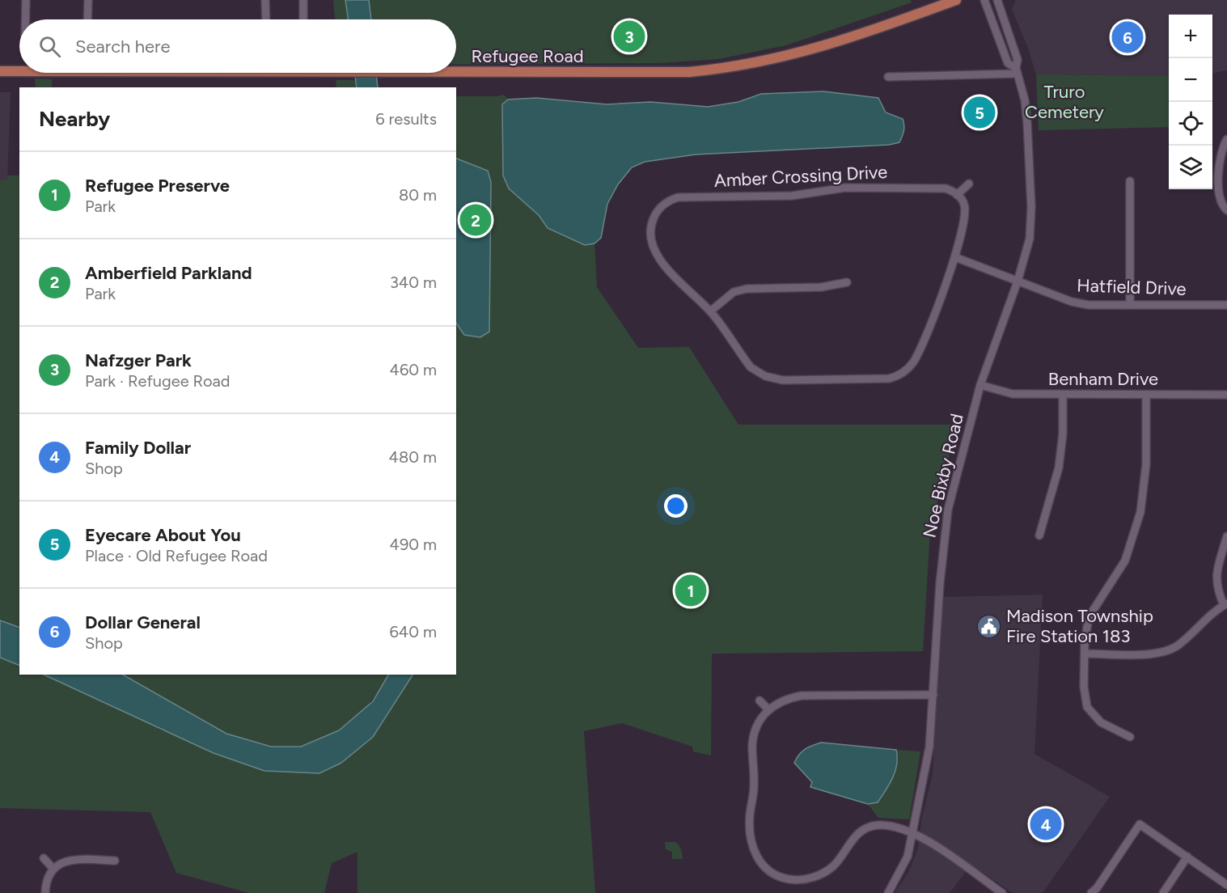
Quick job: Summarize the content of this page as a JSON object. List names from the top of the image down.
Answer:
{
  "streets": {
    "main road": ["Refugee Road"],
    "street": [
      "Amber Crossing Drive",
      "Hatfield Drive",
      "Benham Drive",
      "Noe Bixby Road"
    ]
  },
  "crossings": [
    ["Hatfield Drive", "Noe Bixby Road"],
    ["Benham Drive", "Noe Bixby Road"]
  ],
  "parks": ["Truro Cemetery"],
  "places": {
    "public building": ["Madison Township Fire Station 183"]
  },
  "page": {
    "map_buttons": ["+", "−"],
    "pins": [
      "3",
      "6",
      "5",
      "2",
      "1",
      "4"
    ],
    "search": "Search here",
    "heading": ["Nearby", "6 results"],
    "list": [
      {
        "mark": "1",
        "name": "Refugee Preserve",
        "note": "Park",
        "value": "80 m"
      },
      {
        "mark": "2",
        "name": "Amberfield Parkland",
        "note": "Park",
        "value": "340 m"
      },
      {
        "mark": "3",
        "name": "Nafzger Park",
        "note": "Park · Refugee Road",
        "value": "460 m"
      },
      {
        "mark": "4",
        "name": "Family Dollar",
        "note": "Shop",
        "value": "480 m"
      },
      {
        "mark": "5",
        "name": "Eyecare About You",
        "note": "Place · Old Refugee Road",
        "value": "490 m"
      },
      {
        "mark": "6",
        "name": "Dollar General",
        "note": "Shop",
        "value": "640 m"
      }
    ]
  }
}
